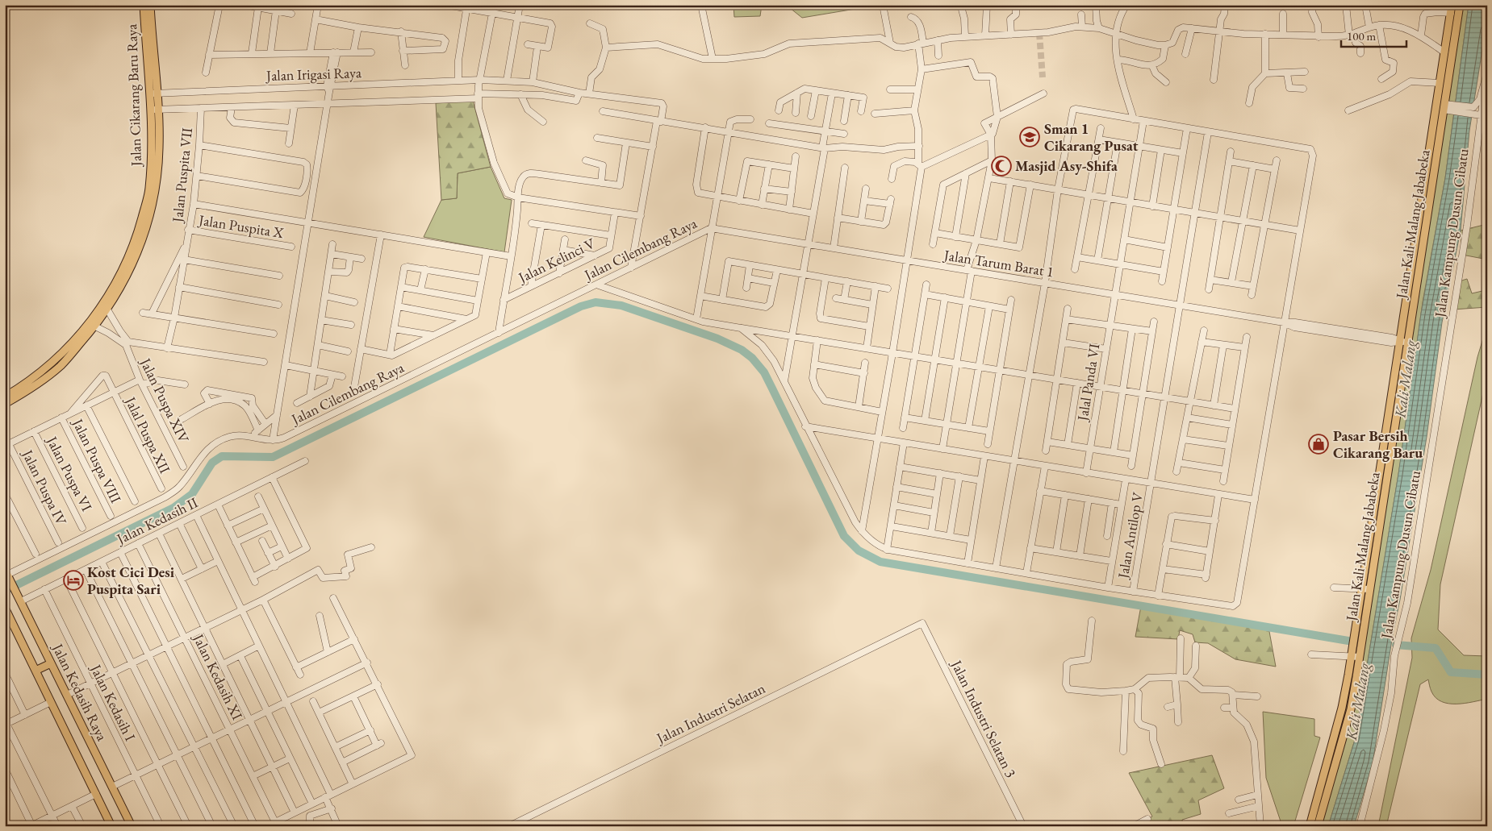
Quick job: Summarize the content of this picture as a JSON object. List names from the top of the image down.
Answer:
{
  "streets": {
    "main road": ["Jalan Cikarang Baru Raya", "Jalan Kali Malang Jababeka", "Jalan Kedasih Raya"],
    "street": [
      "Jalan Irigasi Raya",
      "Jalan Puspita VII",
      "Jalan Puspita X",
      "Jalan Kampung Dusun Cibatu",
      "Jalan Cilembang Raya",
      "Jalan Kelinci V",
      "Jalan Tarum Barat 1",
      "Jalal Panda VI",
      "Jalan Puspa XIV",
      "Jalal Puspa XII",
      "Jalan Puspa VIII",
      "Jalan Puspa VI",
      "Jalan Puspa IV",
      "Jalan Kedasih II",
      "Jalan Antilop V",
      "Jalan Kedasih XI",
      "Jalan Kedasih I",
      "Jalan Industri Selatan",
      "Jalan Industri Selatan 3"
    ]
  },
  "crossings": [
    ["Jalan Irigasi Raya", "Jalan Cikarang Baru Raya"],
    ["Jalan Irigasi Raya", "Jalan Puspita VII"],
    ["Jalan Cikarang Baru Raya", "Jalan Puspa XIV"],
    ["Jalan Puspita VII", "Jalan Puspita X"],
    ["Jalan Kali Malang Jababeka", "Jalan Tarum Barat 1"],
    ["Jalan Cilembang Raya", "Jalan Tarum Barat 1"],
    ["Jalan Cilembang Raya", "Jalan Kedasih Raya"],
    ["Jalan Tarum Barat 1", "Jalal Panda VI"],
    ["Jalan Tarum Barat 1", "Jalan Antilop V"],
    ["Jalan Kedasih II", "Jalan Kedasih XI"],
    ["Jalan Kedasih II", "Jalan Kedasih Raya"],
    ["Jalan Kedasih II", "Jalan Kedasih I"],
    ["Jalan Industri Selatan", "Jalan Industri Selatan 3"]
  ],
  "water": ["Kali Malang"],
  "places": {
    "school or university": ["Sman 1 Cikarang Pusat"],
    "mosque": ["Masjid Asy-Shifa"],
    "shop": ["Pasar Bersih Cikarang Baru"],
    "hotel": ["Kost Cici Desi Puspita Sari"]
  },
  "scale_bar": "100 m"
}
